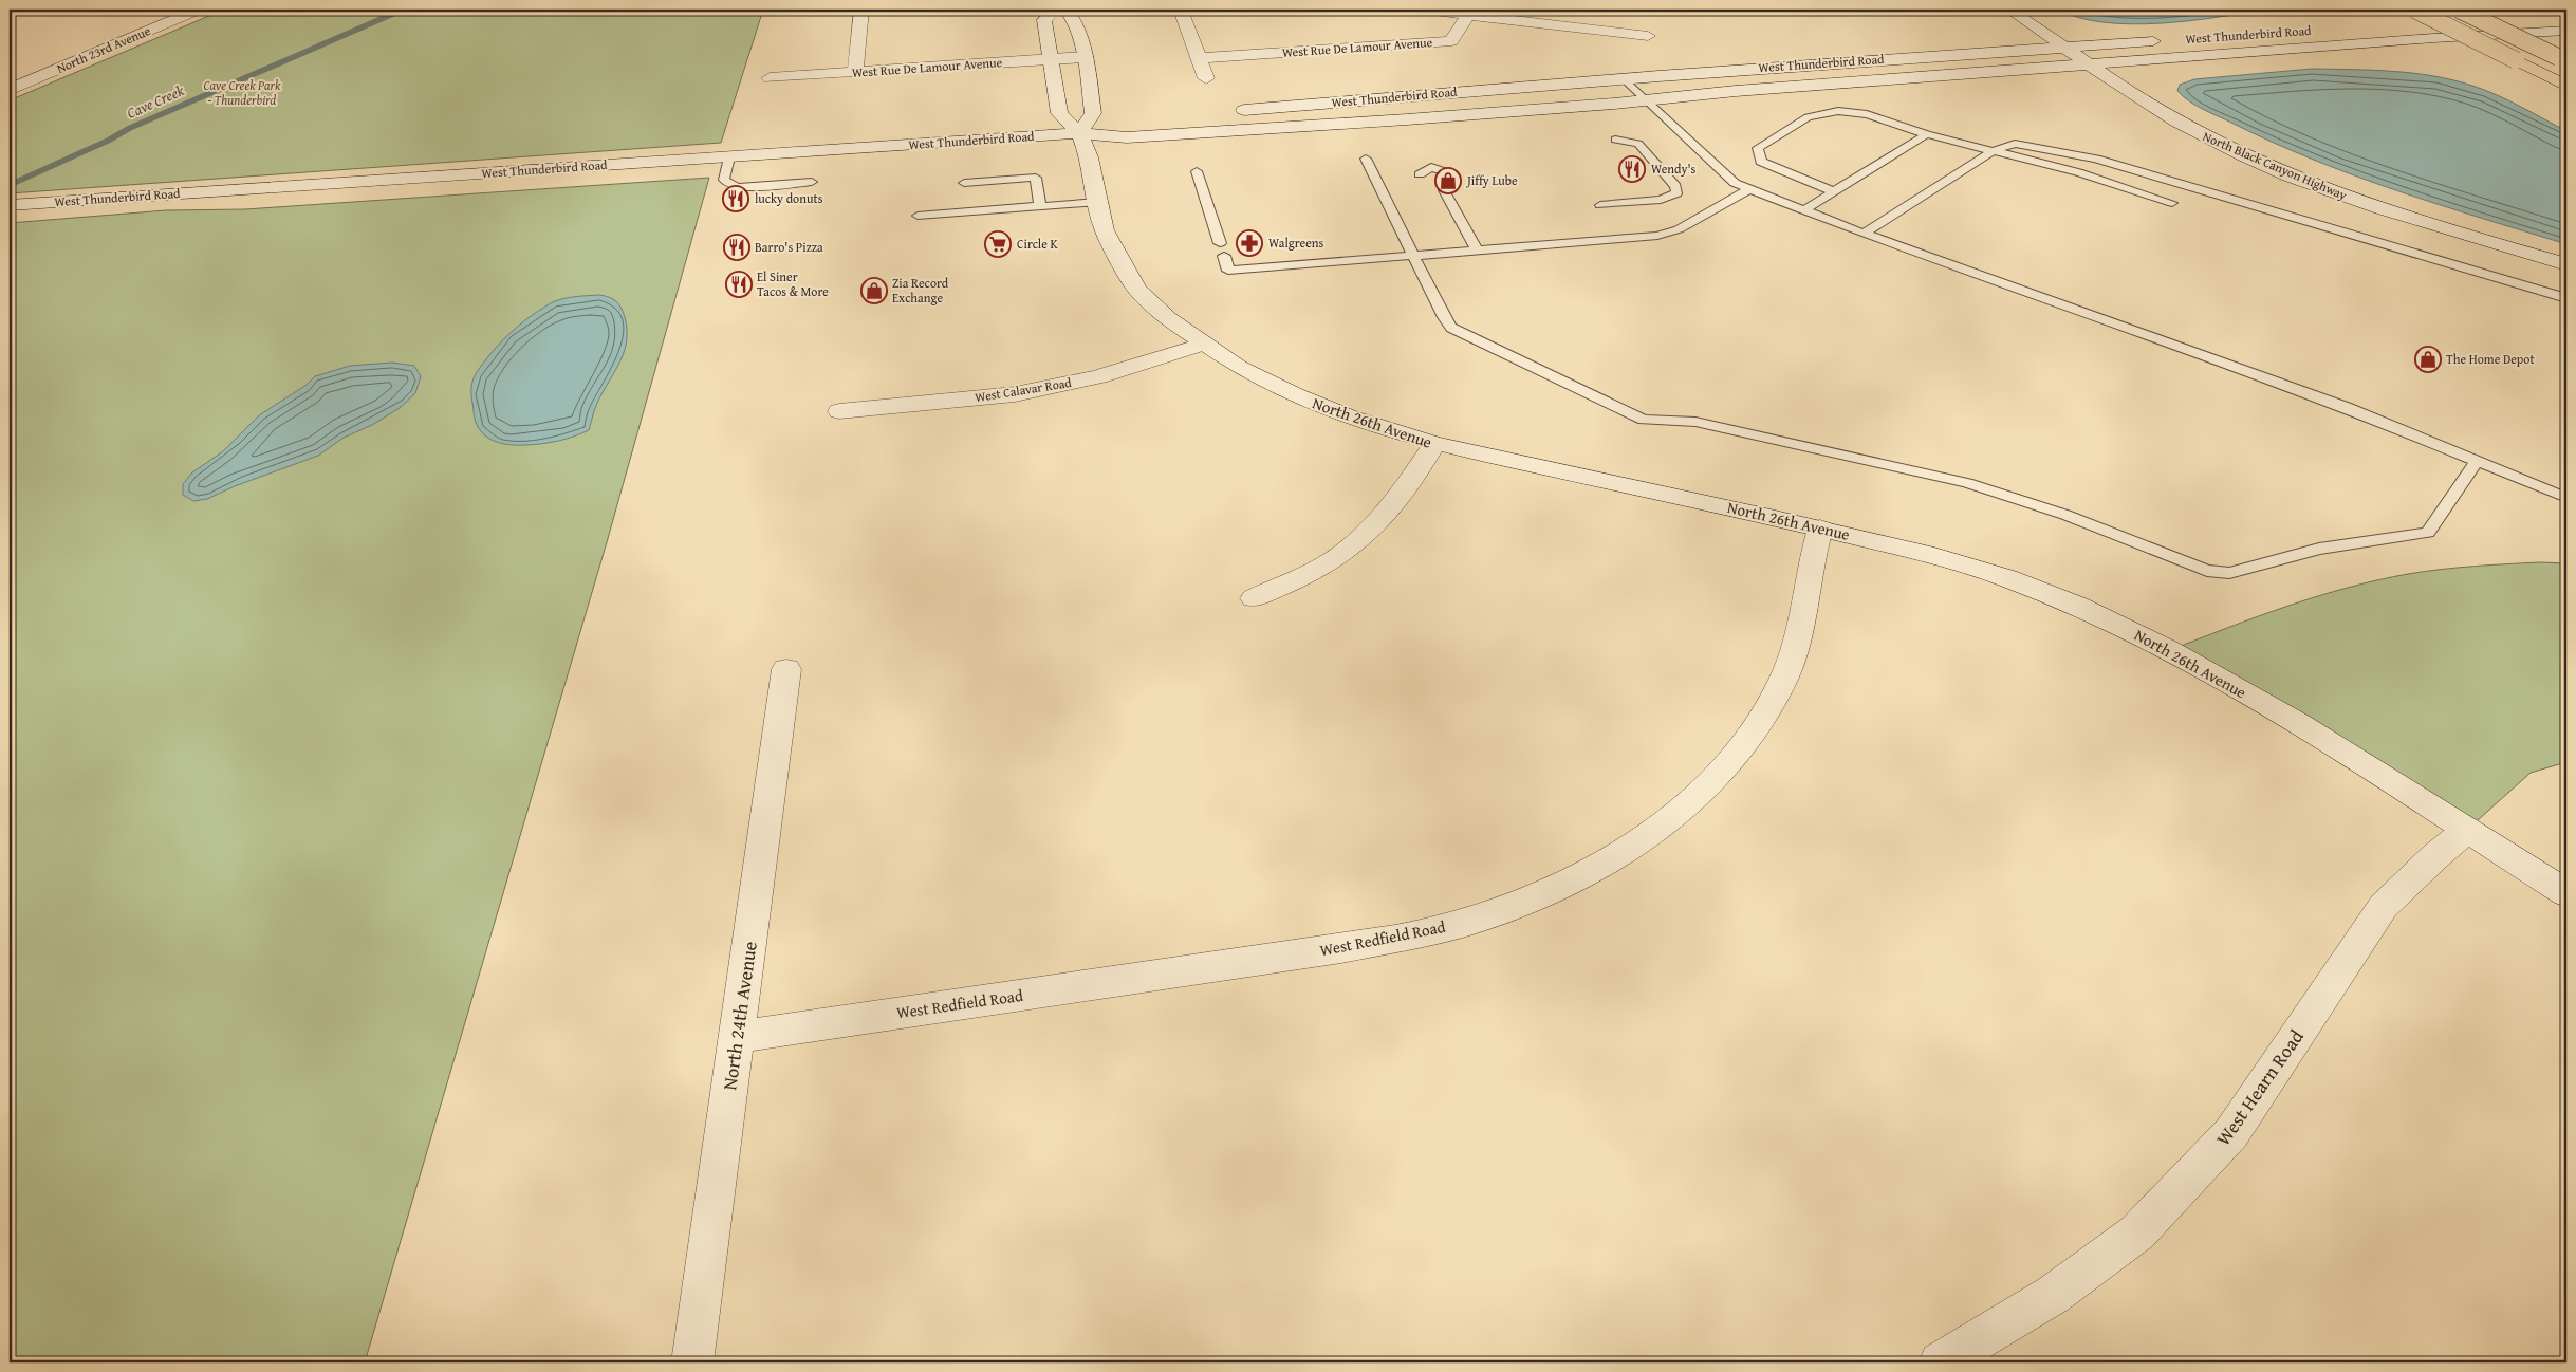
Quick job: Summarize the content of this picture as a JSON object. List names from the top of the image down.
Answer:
{
  "streets": {
    "street": [
      "West Thunderbird Road",
      "West Rue De Lamour Avenue",
      "North 23rd Avenue",
      "North Black Canyon Highway",
      "West Calavar Road",
      "North 26th Avenue",
      "West Redfield Road",
      "North 24th Avenue",
      "West Hearn Road"
    ]
  },
  "crossings": [
    ["West Thunderbird Road", "North Black Canyon Highway"],
    ["West Thunderbird Road", "North 26th Avenue"],
    ["West Calavar Road", "North 26th Avenue"],
    ["North 26th Avenue", "West Redfield Road"],
    ["North 26th Avenue", "West Hearn Road"],
    ["West Redfield Road", "North 24th Avenue"]
  ],
  "water": ["Cave Creek"],
  "parks": ["Cave Creek Park - Thunderbird"],
  "places": {
    "restaurant": [
      "Wendy's",
      "lucky donuts",
      "Barro's Pizza",
      "El Siner Tacos & More"
    ],
    "shop": ["Jiffy Lube", "Zia Record Exchange", "The Home Depot"],
    "pharmacy": ["Walgreens"],
    "supermarket": ["Circle K"]
  }
}
